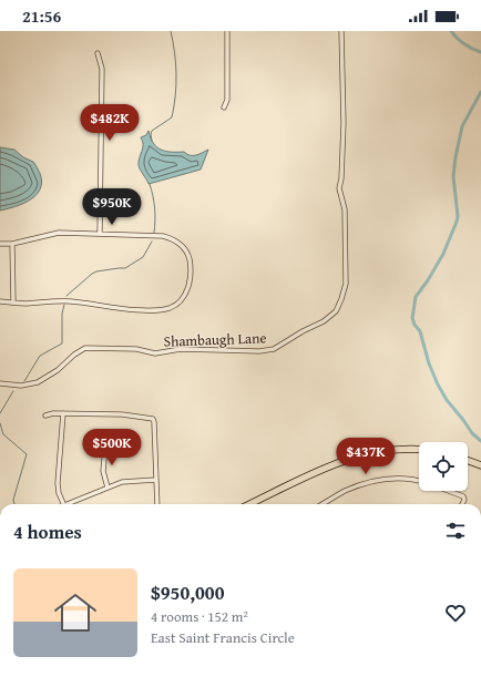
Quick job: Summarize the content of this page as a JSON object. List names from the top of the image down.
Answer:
{
  "streets": {
    "street": ["Shambaugh Lane"]
  },
  "page": {
    "status": "21:56",
    "price": [
      "$482K",
      "$950K",
      "$500K",
      "$437K"
    ],
    "heading": "4 homes",
    "list": [
      {
        "name": "$950,000",
        "note": "4 rooms · 152 m² · East Saint Francis Circle"
      }
    ]
  }
}
